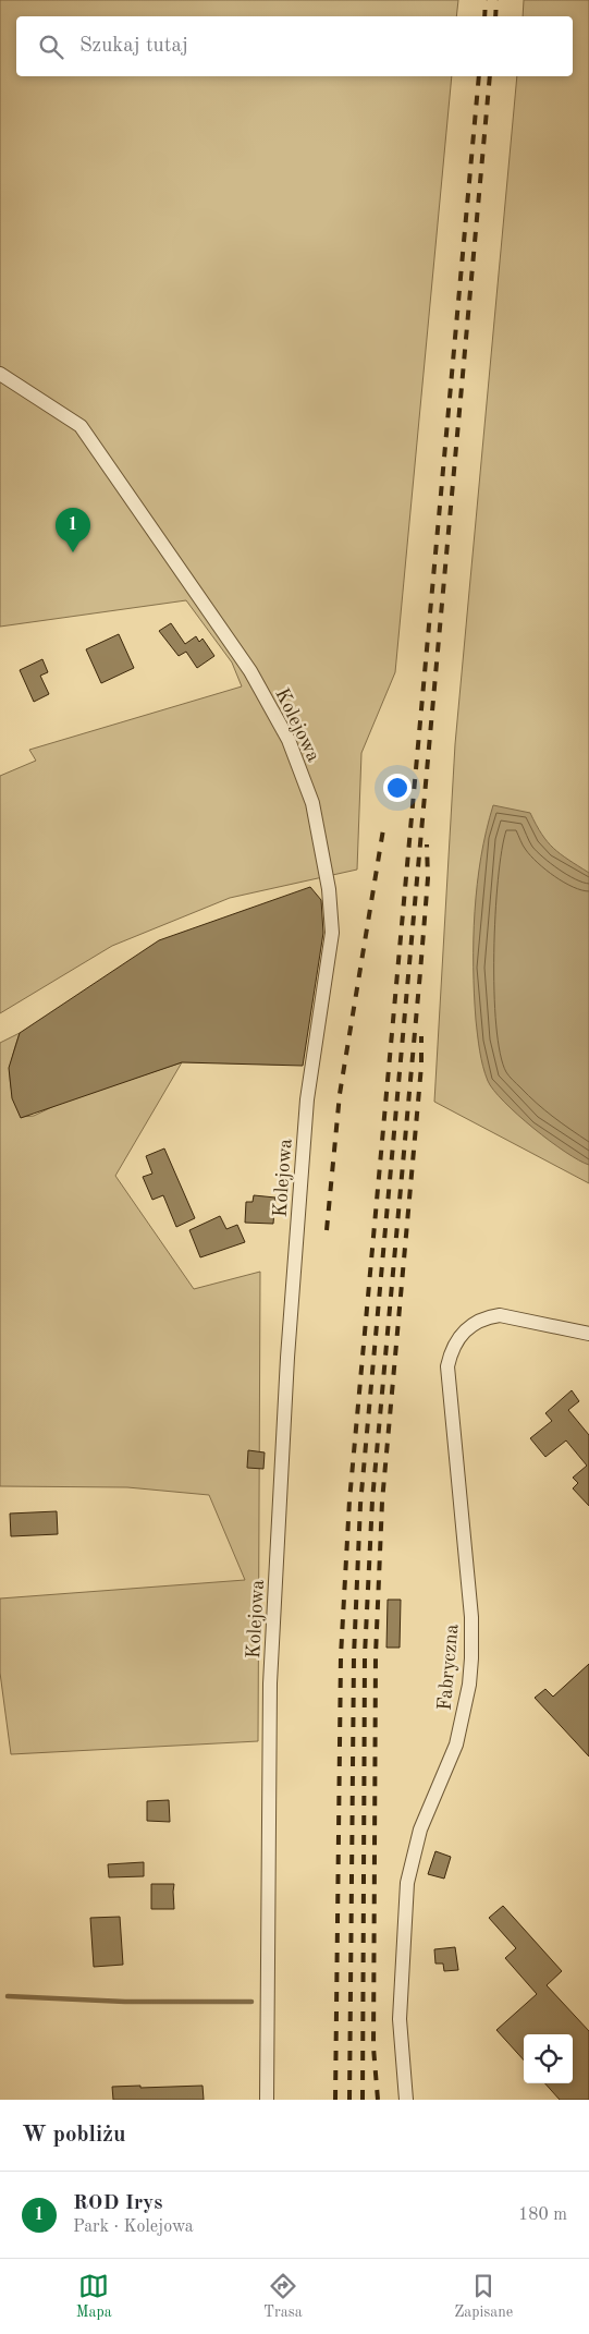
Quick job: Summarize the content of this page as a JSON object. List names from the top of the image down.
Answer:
{
  "streets": {
    "street": ["Kolejowa", "Fabryczna"]
  },
  "page": {
    "search": "Szukaj tutaj",
    "pins": "1",
    "heading": "W pobliżu",
    "list": [
      {
        "mark": "1",
        "name": "ROD Irys",
        "note": "Park · Kolejowa",
        "value": "180 m"
      }
    ],
    "nav": ["Mapa", "Trasa", "Zapisane"]
  }
}
